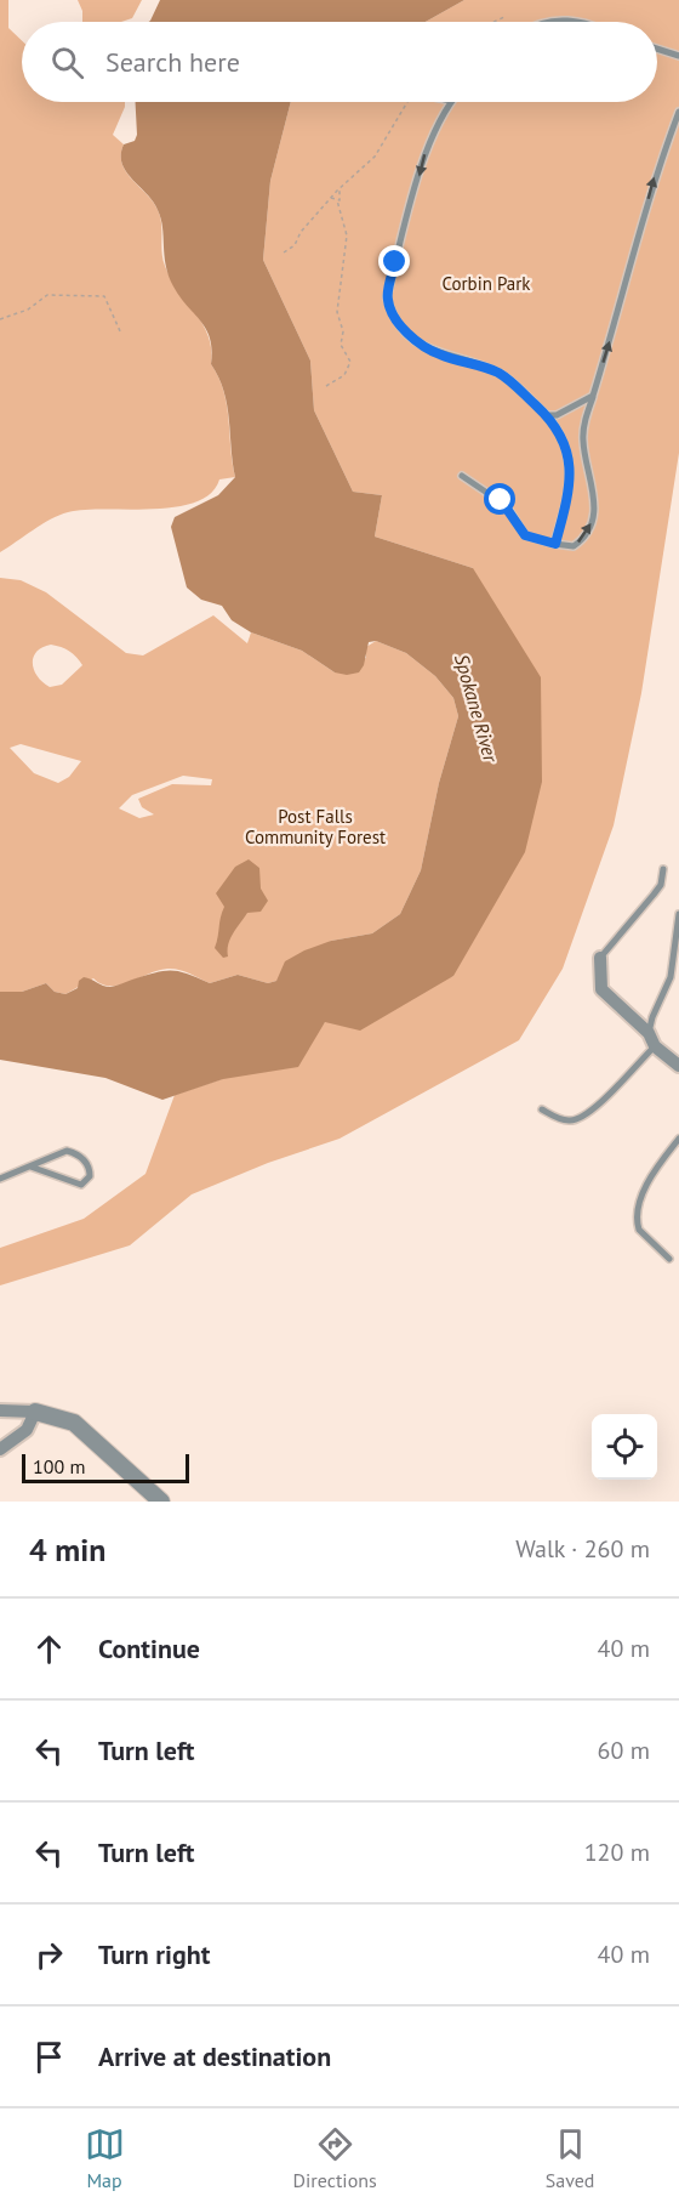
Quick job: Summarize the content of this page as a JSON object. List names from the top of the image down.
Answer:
{
  "water": ["Spokane River"],
  "parks": ["Corbin Park", "Post Falls Community Forest"],
  "scale_bar": "100 m",
  "page": {
    "search": "Search here",
    "scale": "100 m",
    "heading": ["4 min", "Walk · 260 m"],
    "list": [
      ["Continue", "40 m"],
      ["Turn left", "60 m"],
      ["Turn left", "120 m"],
      ["Turn right", "40 m"],
      "Arrive at destination"
    ],
    "nav": ["Map", "Directions", "Saved"]
  }
}
